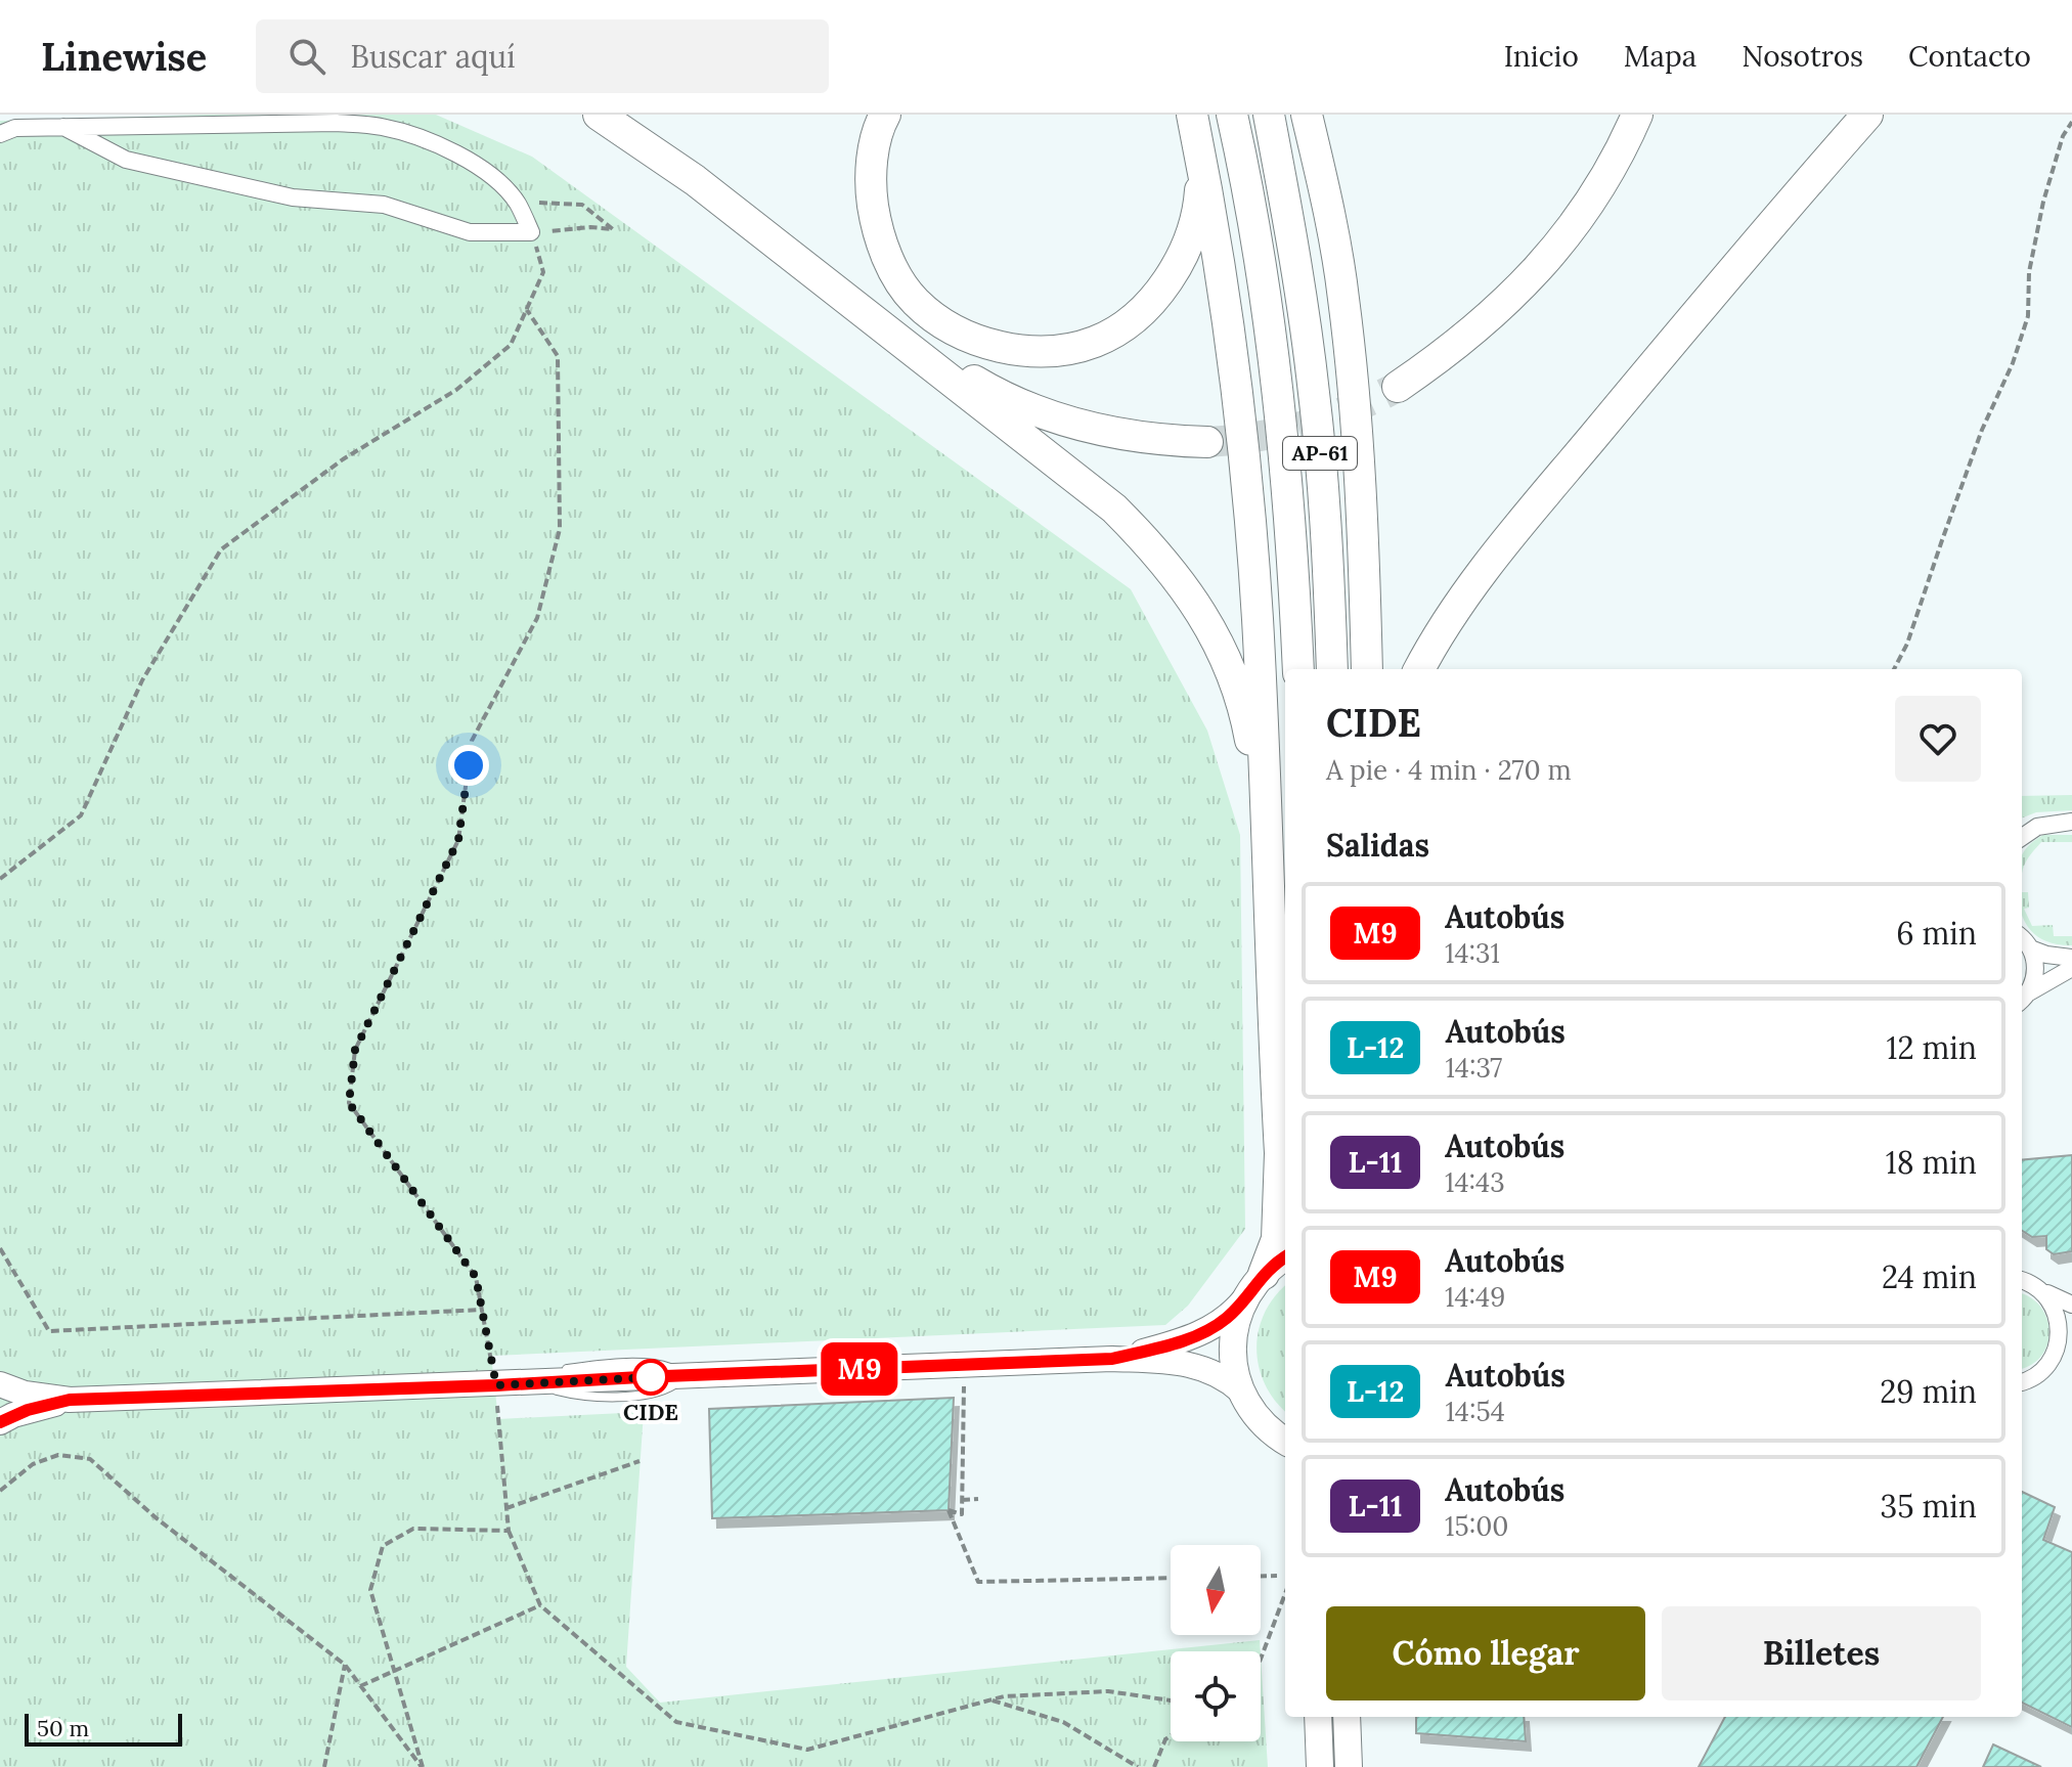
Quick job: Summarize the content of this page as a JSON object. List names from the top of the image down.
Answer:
{
  "streets": {
    "highway": ["AP-61"]
  },
  "places": ["CIDE"],
  "lines": ["bus line M9"],
  "scale_bar": "50 m",
  "north": "bottom",
  "page": {
    "header": "Linewise",
    "search": "Buscar aquí",
    "nav": [
      "Inicio",
      "Mapa",
      "Nosotros",
      "Contacto"
    ],
    "on_map": "M9",
    "heading": [
      ["CIDE", "A pie · 4 min · 270 m"],
      "Salidas"
    ],
    "list": [
      {
        "mark": "M9",
        "name": "Autobús",
        "note": "14:31",
        "value": "6 min"
      },
      {
        "mark": "L-12",
        "name": "Autobús",
        "note": "14:37",
        "value": "12 min"
      },
      {
        "mark": "L-11",
        "name": "Autobús",
        "note": "14:43",
        "value": "18 min"
      },
      {
        "mark": "M9",
        "name": "Autobús",
        "note": "14:49",
        "value": "24 min"
      },
      {
        "mark": "L-12",
        "name": "Autobús",
        "note": "14:54",
        "value": "29 min"
      },
      {
        "mark": "L-11",
        "name": "Autobús",
        "note": "15:00",
        "value": "35 min"
      }
    ],
    "buttons": ["Cómo llegar", "Billetes"],
    "scale": "50 m"
  }
}
